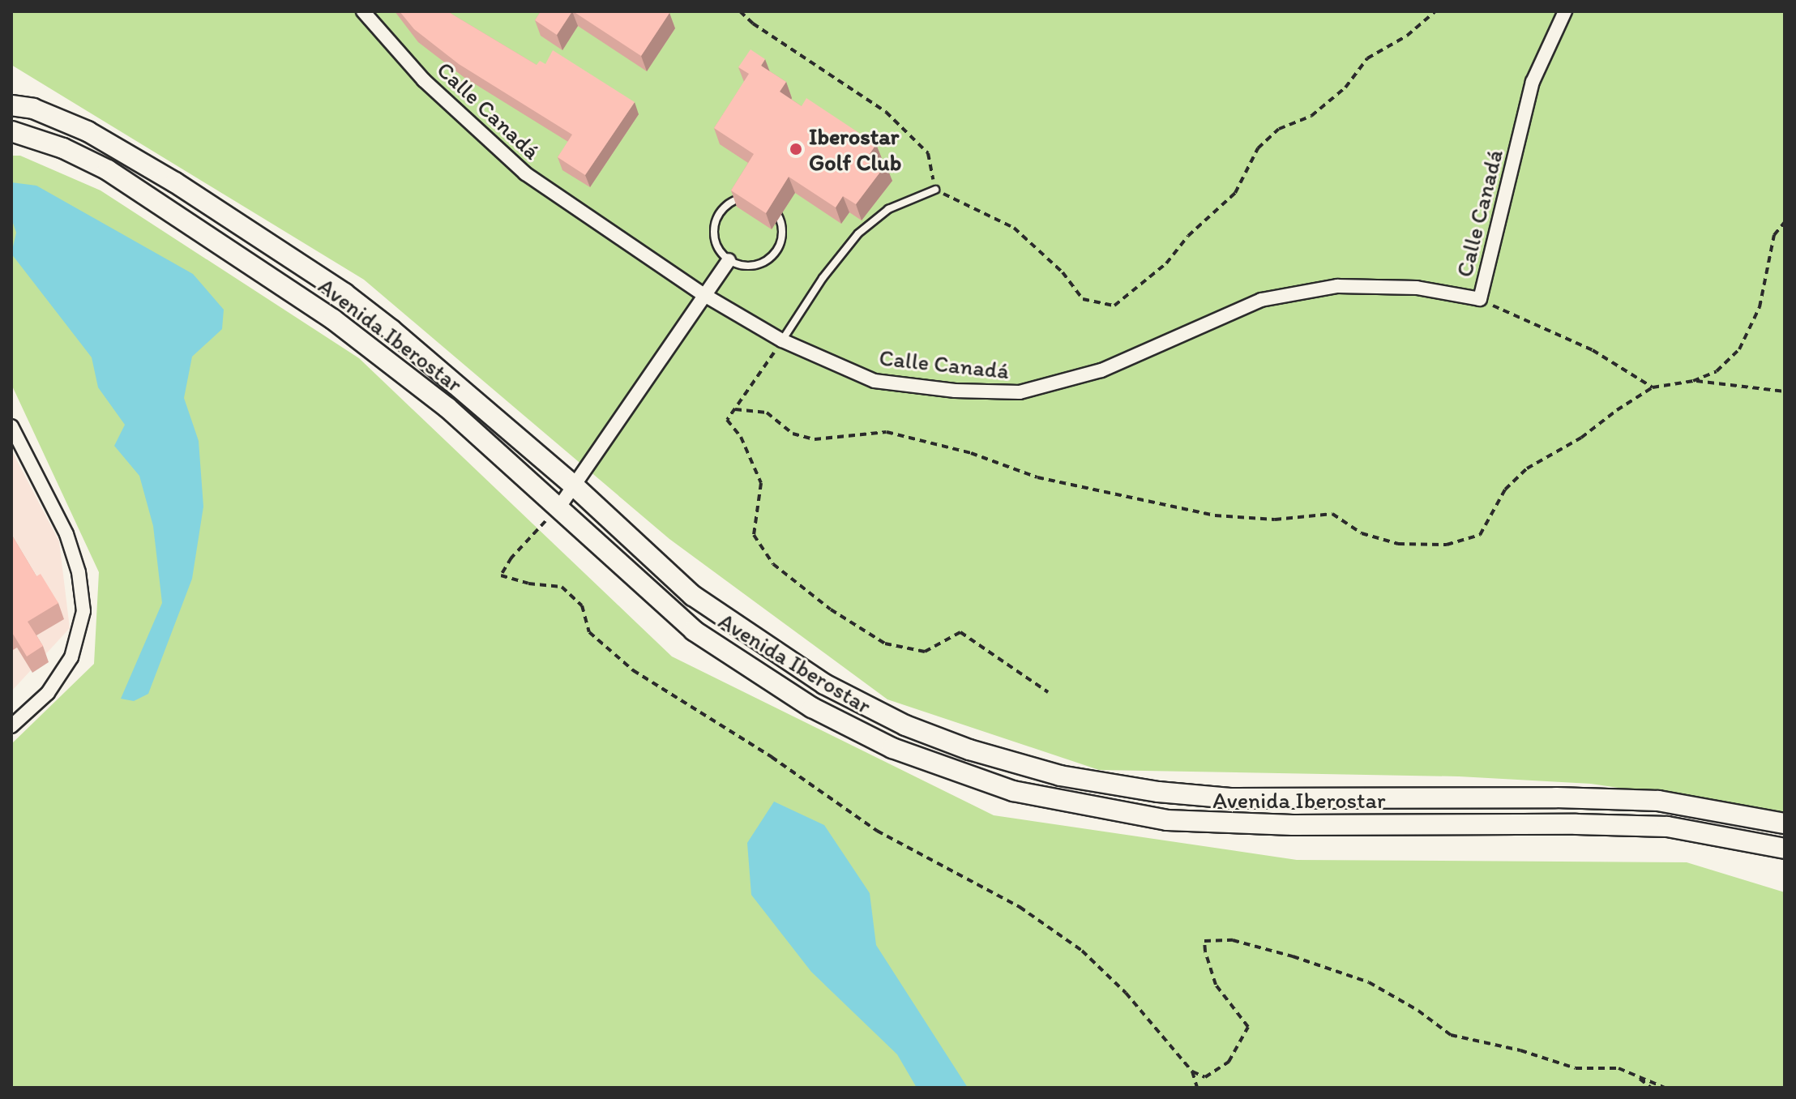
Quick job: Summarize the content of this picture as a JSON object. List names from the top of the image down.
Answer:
{
  "streets": {
    "street": ["Calle Canadá", "Avenida Iberostar"]
  },
  "places": ["Iberostar Golf Club"]
}
